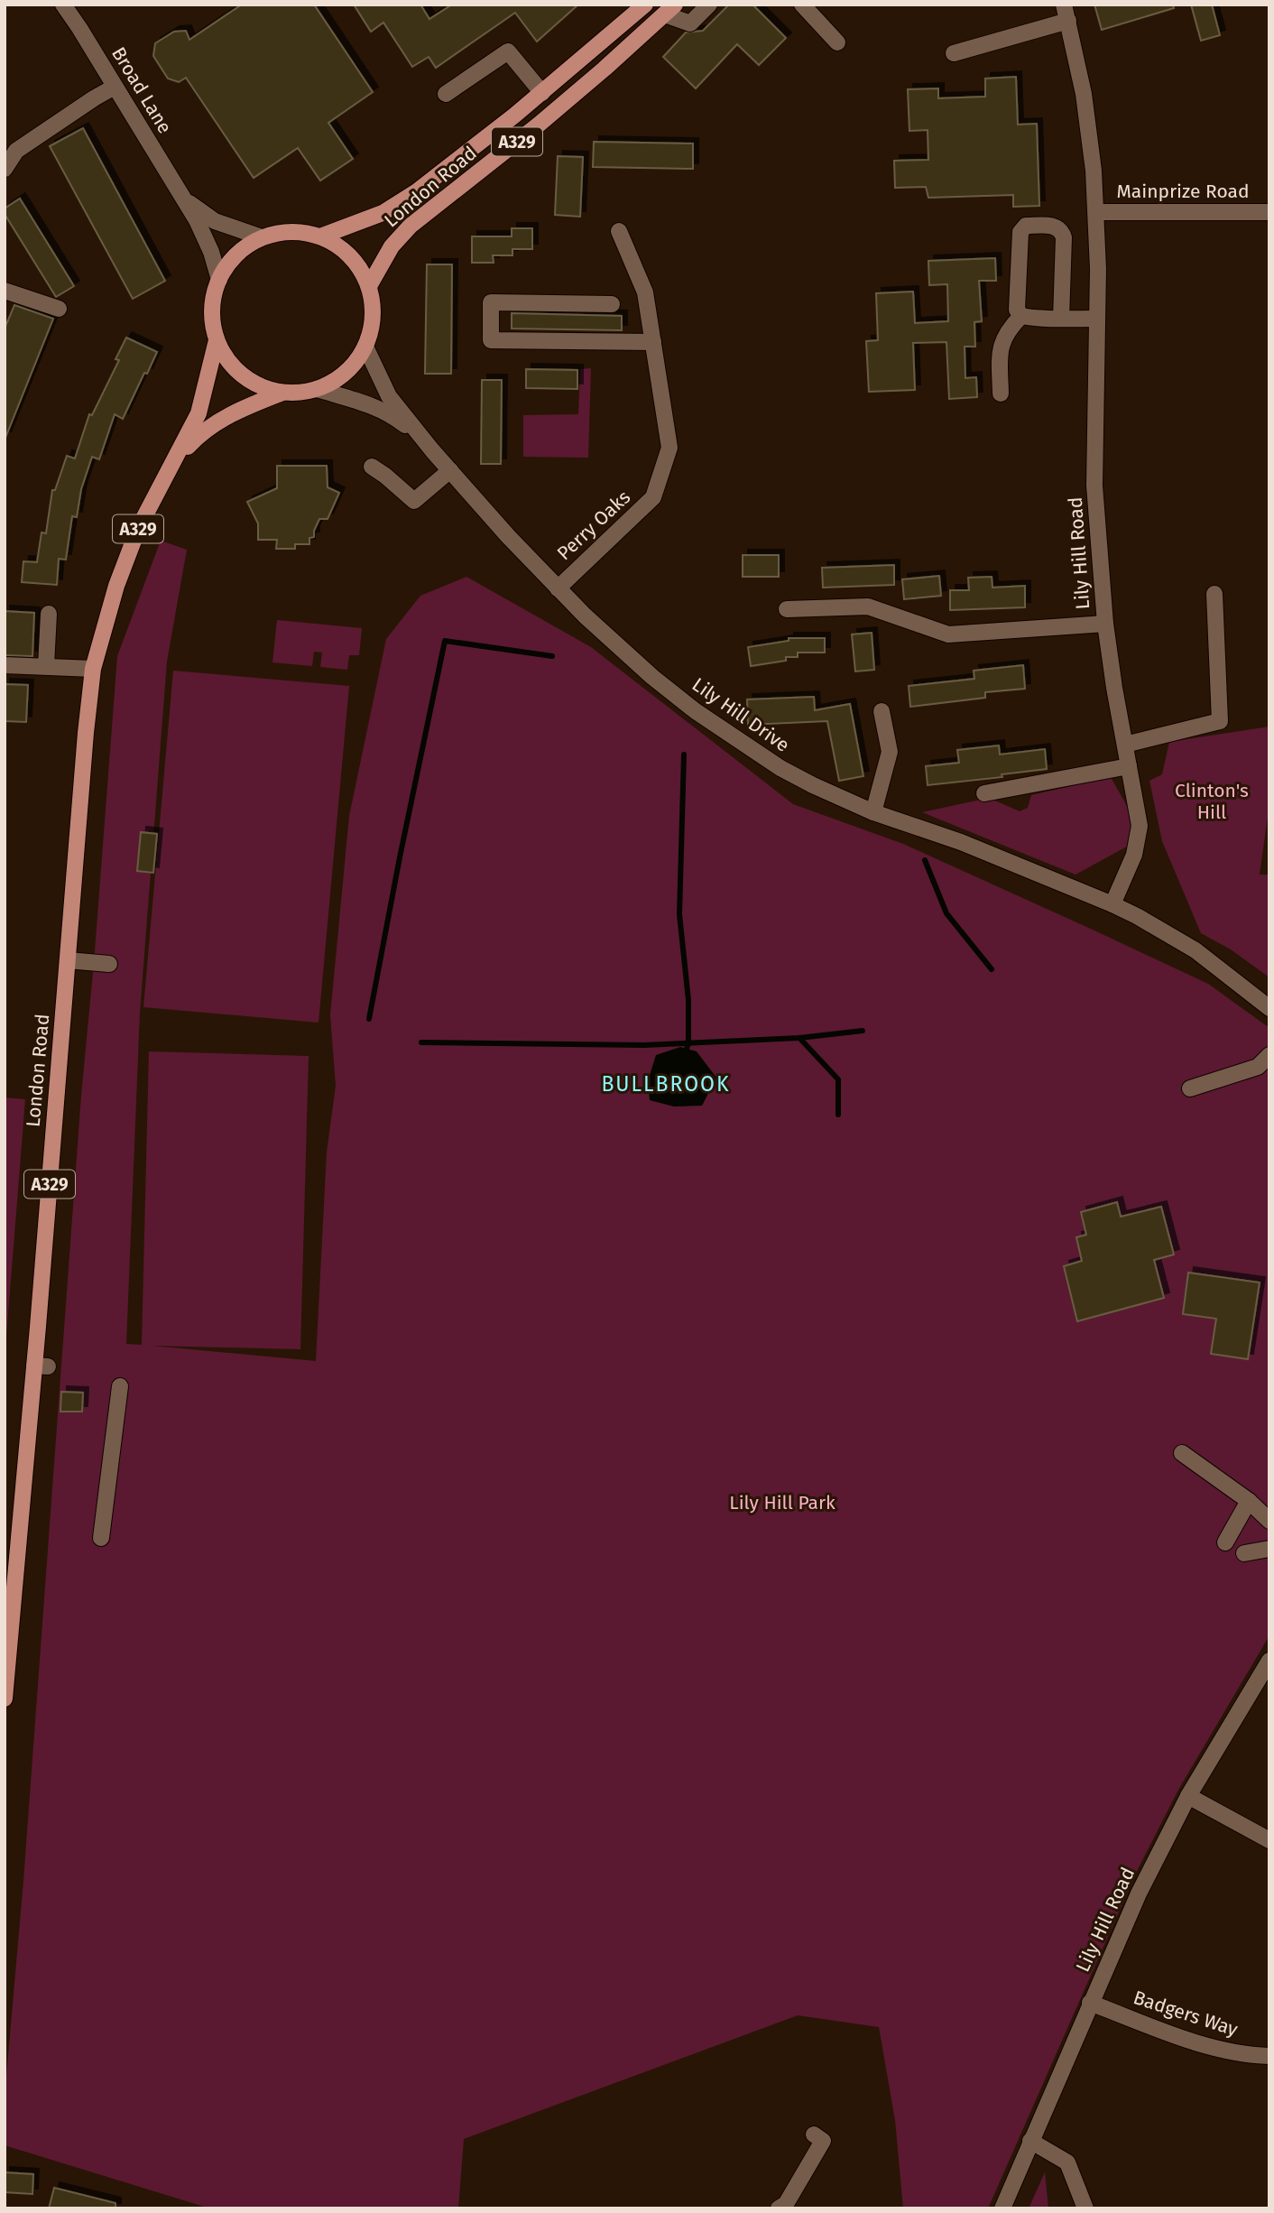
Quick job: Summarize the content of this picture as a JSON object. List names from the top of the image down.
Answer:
{
  "streets": {
    "main road": ["A329", "London Road"],
    "street": [
      "Broad Lane",
      "Mainprize Road",
      "Perry Oaks",
      "Lily Hill Road",
      "Lily Hill Drive",
      "Badgers Way"
    ]
  },
  "crossings": [
    ["Broad Lane", "A329"],
    ["Broad Lane", "London Road"],
    ["Broad Lane", "Lily Hill Drive"],
    ["A329", "London Road"],
    ["A329", "Lily Hill Drive"],
    ["London Road", "Lily Hill Drive"],
    ["Mainprize Road", "Lily Hill Road"],
    ["Perry Oaks", "Lily Hill Drive"],
    ["Lily Hill Road", "Lily Hill Drive"],
    ["Lily Hill Road", "Badgers Way"]
  ],
  "districts": ["BULLBROOK"],
  "parks": ["Clinton's Hill", "Lily Hill Park"]
}
